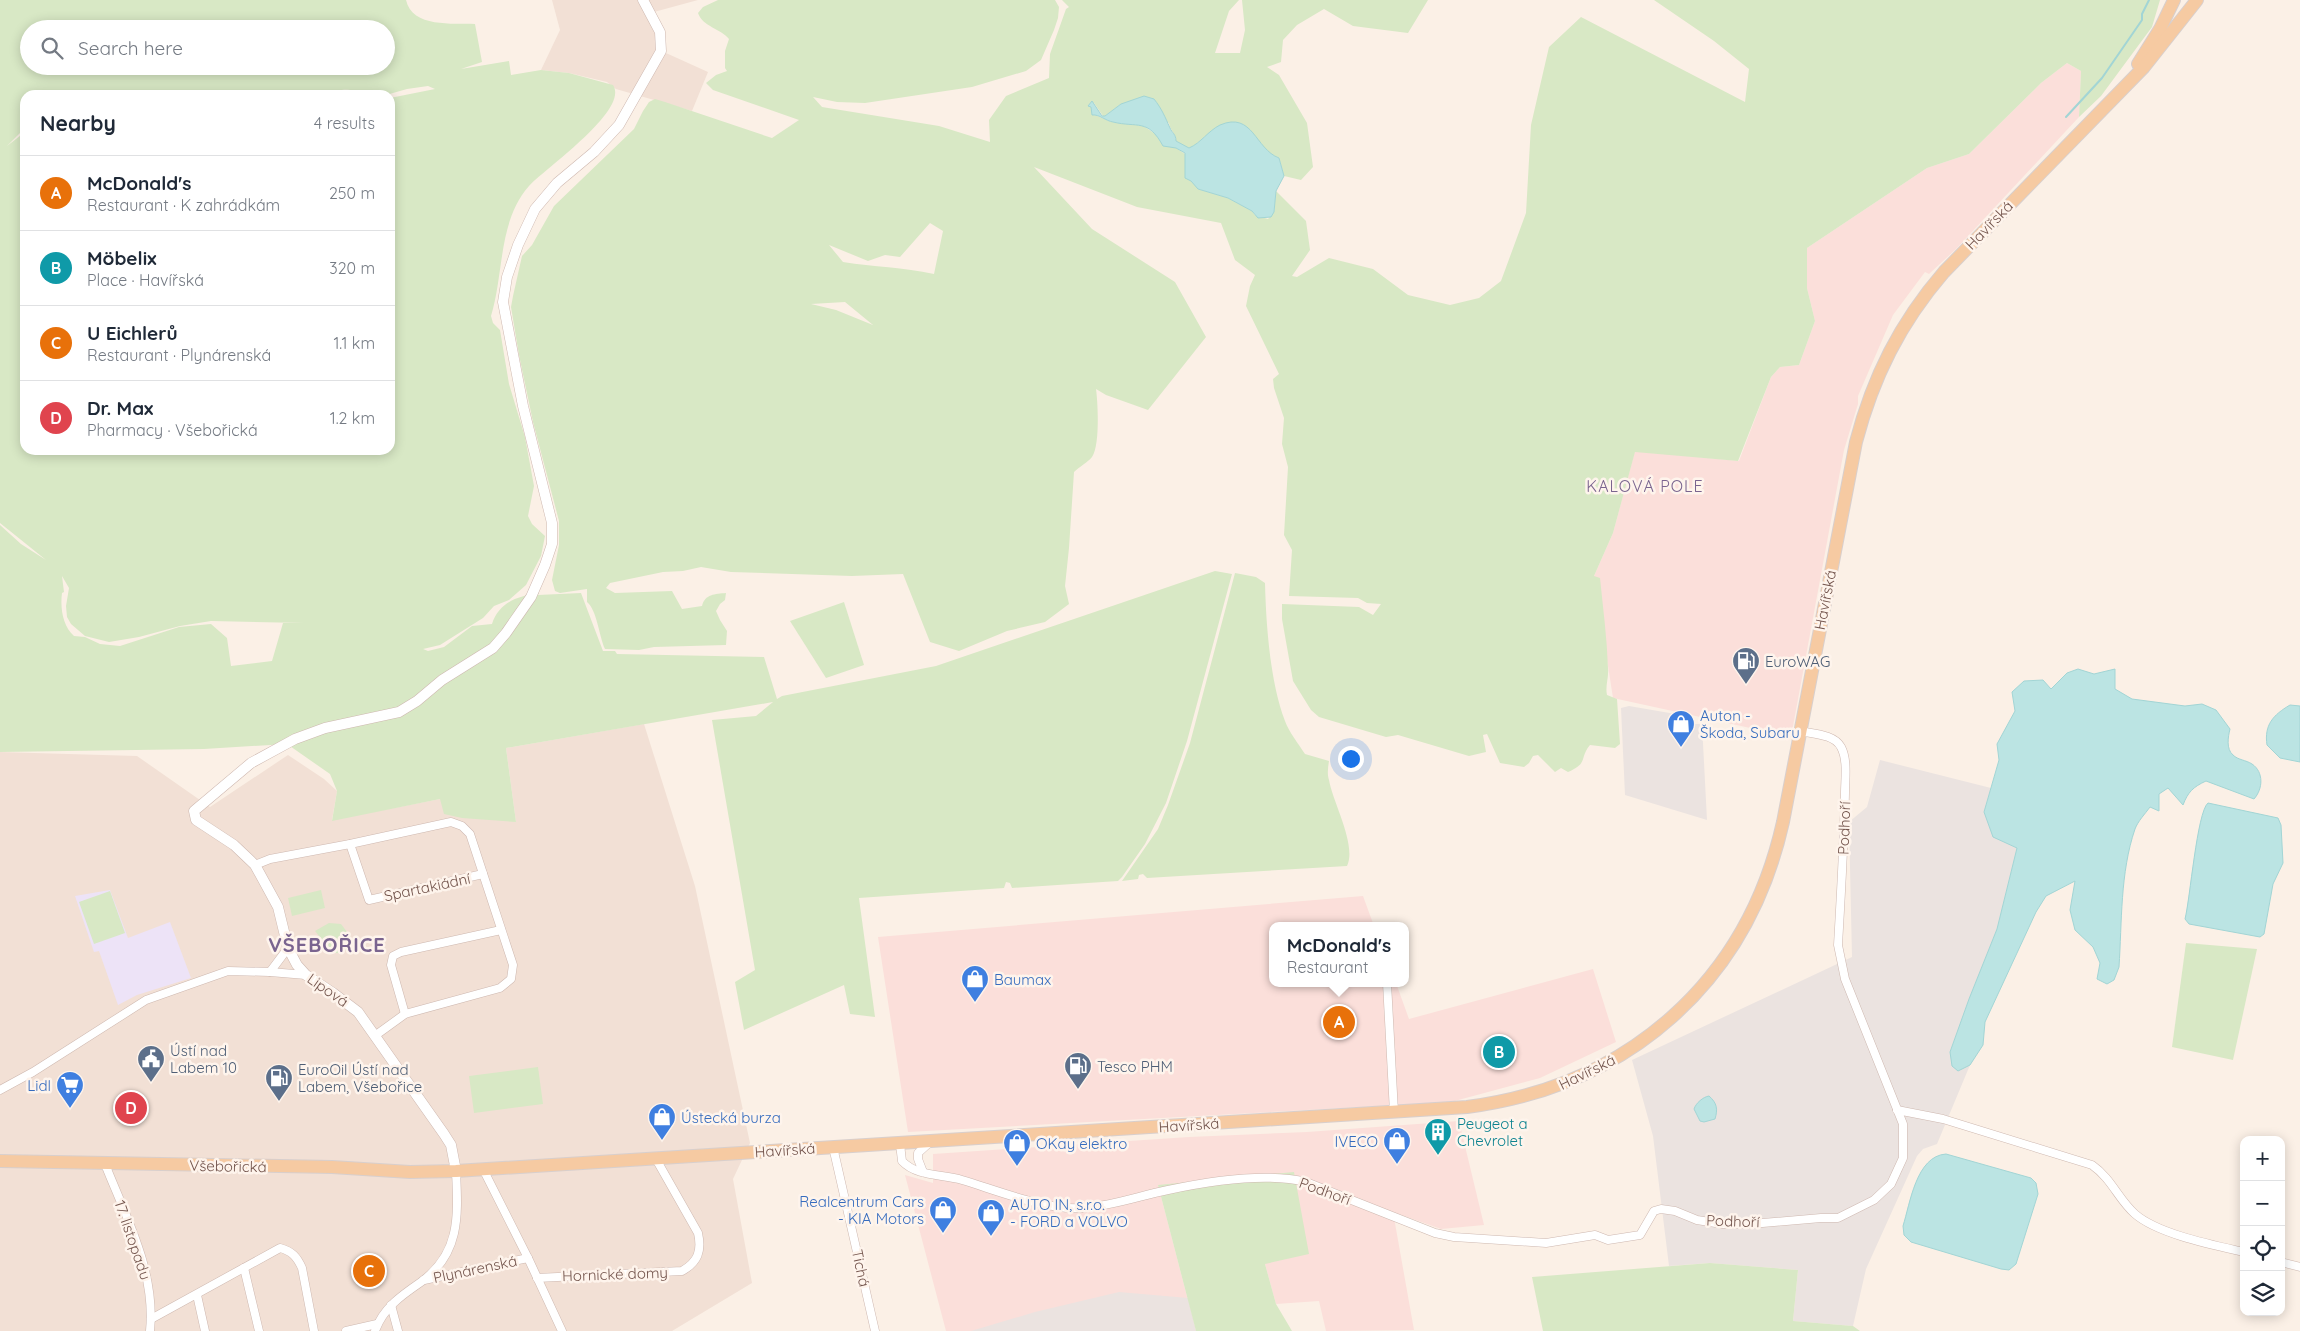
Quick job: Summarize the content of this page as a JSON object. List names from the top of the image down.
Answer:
{
  "streets": {
    "main road": ["Havířská", "Všebořická"],
    "street": [
      "Podhoří",
      "Spartakiádní",
      "Lipová",
      "17. listopadu",
      "Tichá",
      "Plynárenská",
      "Hornické domy"
    ]
  },
  "crossings": [
    ["Havířská", "Podhoří"],
    ["Havířská", "Lipová"],
    ["Havířská", "Všebořická"],
    ["Havířská", "Tichá"],
    ["Havířská", "Plynárenská"],
    ["Havířská", "Hornické domy"],
    ["Spartakiádní", "Lipová"],
    ["Lipová", "Všebořická"],
    ["Lipová", "Plynárenská"],
    ["Všebořická", "17. listopadu"],
    ["Všebořická", "Plynárenská"]
  ],
  "districts": ["KALOVÁ POLE", "VŠEBOŘICE"],
  "places": {
    "fuel station": ["EuroWAG", "Tesco PHM", "EuroOil Ústí nad Labem, Všebořice"],
    "shop": [
      "Auton - Škoda, Subaru",
      "Baumax",
      "Ústecká burza",
      "IVECO",
      "OKay elektro",
      "Realcentrum Cars - KIA Motors",
      "AUTO IN, s.r.o. - FORD a VOLVO"
    ],
    "public building": ["Ústí nad Labem 10"],
    "supermarket": ["Lidl"],
    "building": ["Peugeot a Chevrolet"]
  },
  "page": {
    "search": "Search here",
    "heading": ["Nearby", "4 results"],
    "list": [
      {
        "mark": "A",
        "name": "McDonald's",
        "note": "Restaurant · K zahrádkám",
        "value": "250 m"
      },
      {
        "mark": "B",
        "name": "Möbelix",
        "note": "Place · Havířská",
        "value": "320 m"
      },
      {
        "mark": "C",
        "name": "U Eichlerů",
        "note": "Restaurant · Plynárenská",
        "value": "1.1 km"
      },
      {
        "mark": "D",
        "name": "Dr. Max",
        "note": "Pharmacy · Všebořická",
        "value": "1.2 km"
      }
    ],
    "popup": ["McDonald's", "Restaurant"],
    "pins": [
      "A",
      "B",
      "D",
      "C"
    ],
    "map_buttons": ["+", "−"]
  }
}
